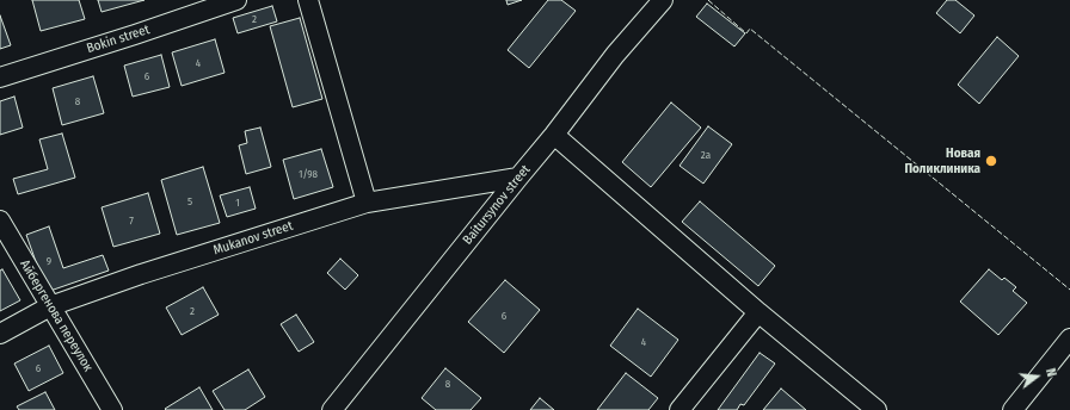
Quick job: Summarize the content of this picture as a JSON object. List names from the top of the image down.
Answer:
{
  "streets": {
    "street": [
      "Bokin street",
      "Baitursynov street",
      "Mukanov street",
      "Айбергенова переулок"
    ]
  },
  "crossings": [
    ["Baitursynov street", "Mukanov street"],
    ["Mukanov street", "Айбергенова переулок"]
  ],
  "places": ["Новая Поликлиника"],
  "house_numbers": [
    "2",
    "4",
    "6",
    "8",
    "2а",
    "1/98",
    "5",
    "1",
    "7",
    "9",
    "2",
    "6",
    "4",
    "6",
    "8"
  ],
  "north": "right"
}
